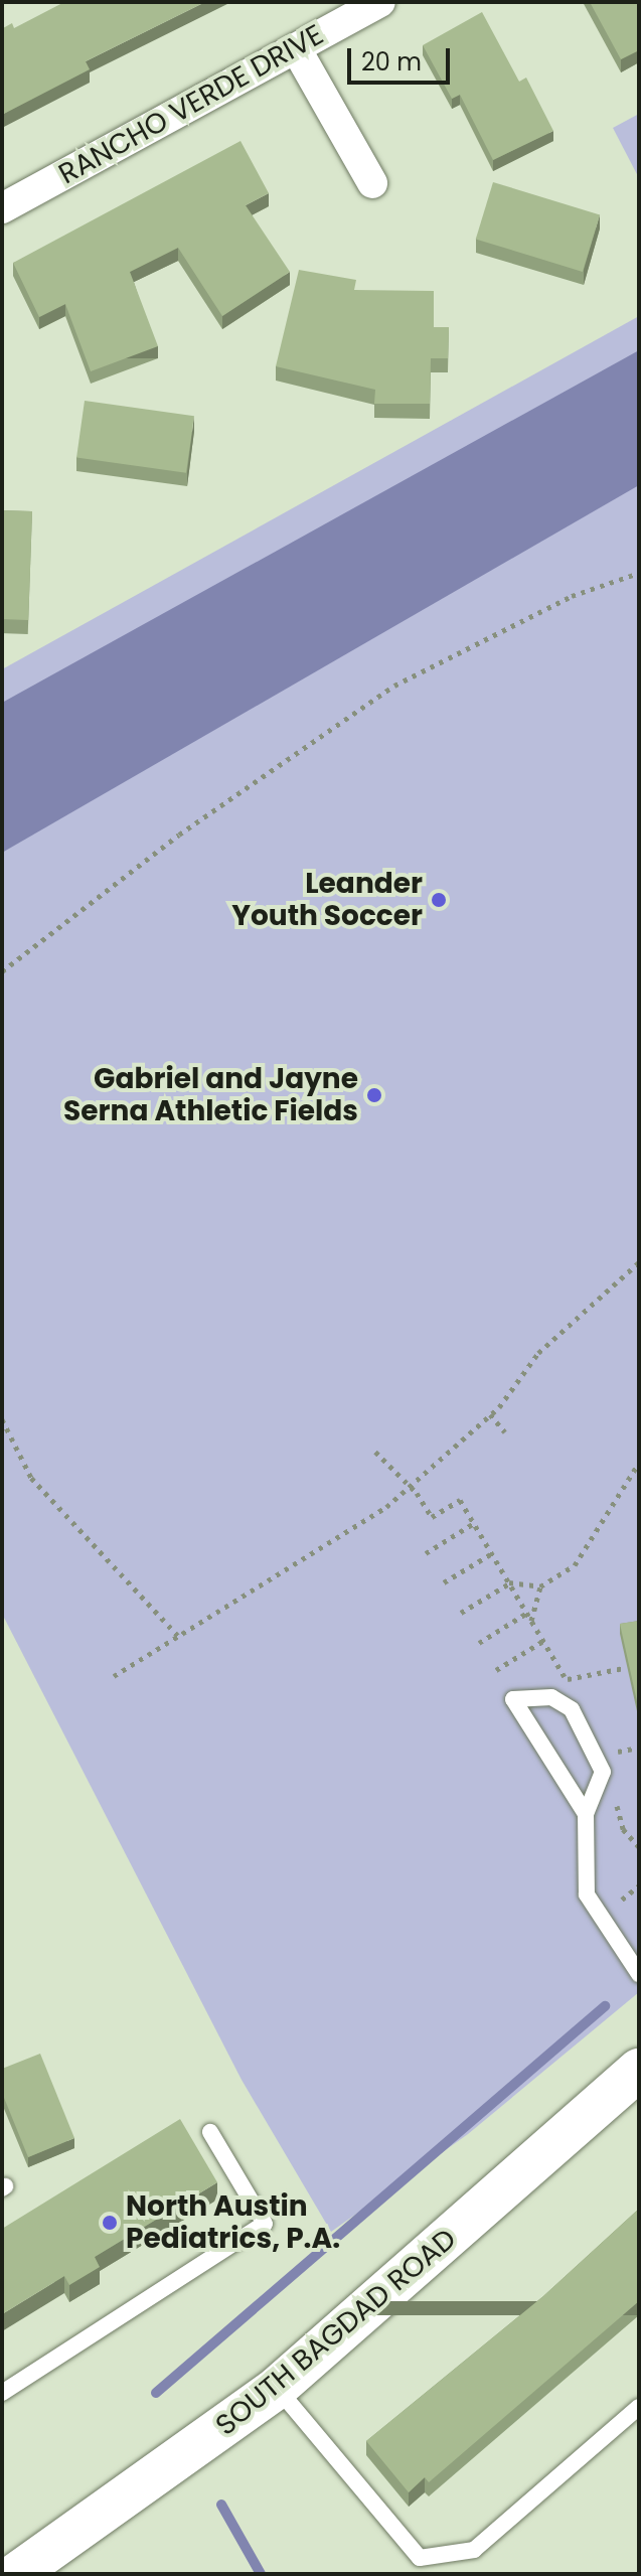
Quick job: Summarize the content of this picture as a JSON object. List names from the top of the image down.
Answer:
{
  "streets": {
    "main road": ["SOUTH BAGDAD ROAD"],
    "street": ["RANCHO VERDE DRIVE"]
  },
  "places": ["Leander Youth Soccer", "Gabriel and Jayne Serna Athletic Fields", "North Austin Pediatrics, P.A."],
  "scale_bar": "20 m"
}
